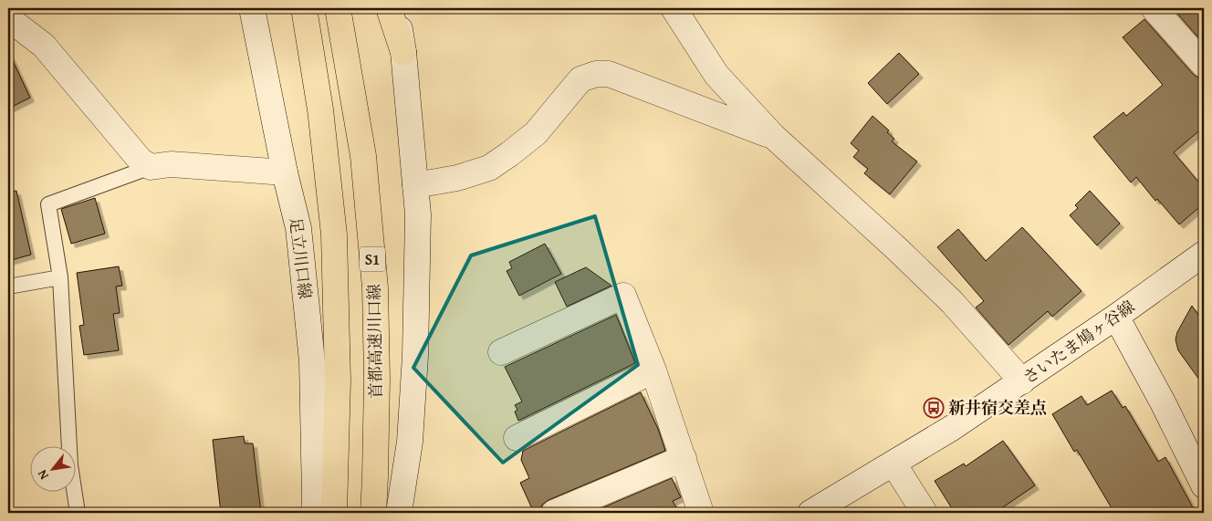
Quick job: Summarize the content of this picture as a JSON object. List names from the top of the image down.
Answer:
{
  "streets": {
    "highway": ["S1", "首都高速川口線"],
    "street": ["足立川口線", "さいたま鳩ヶ谷線"]
  },
  "places": {
    "bus stop": ["新井宿交差点"]
  },
  "north": "bottom left"
}
